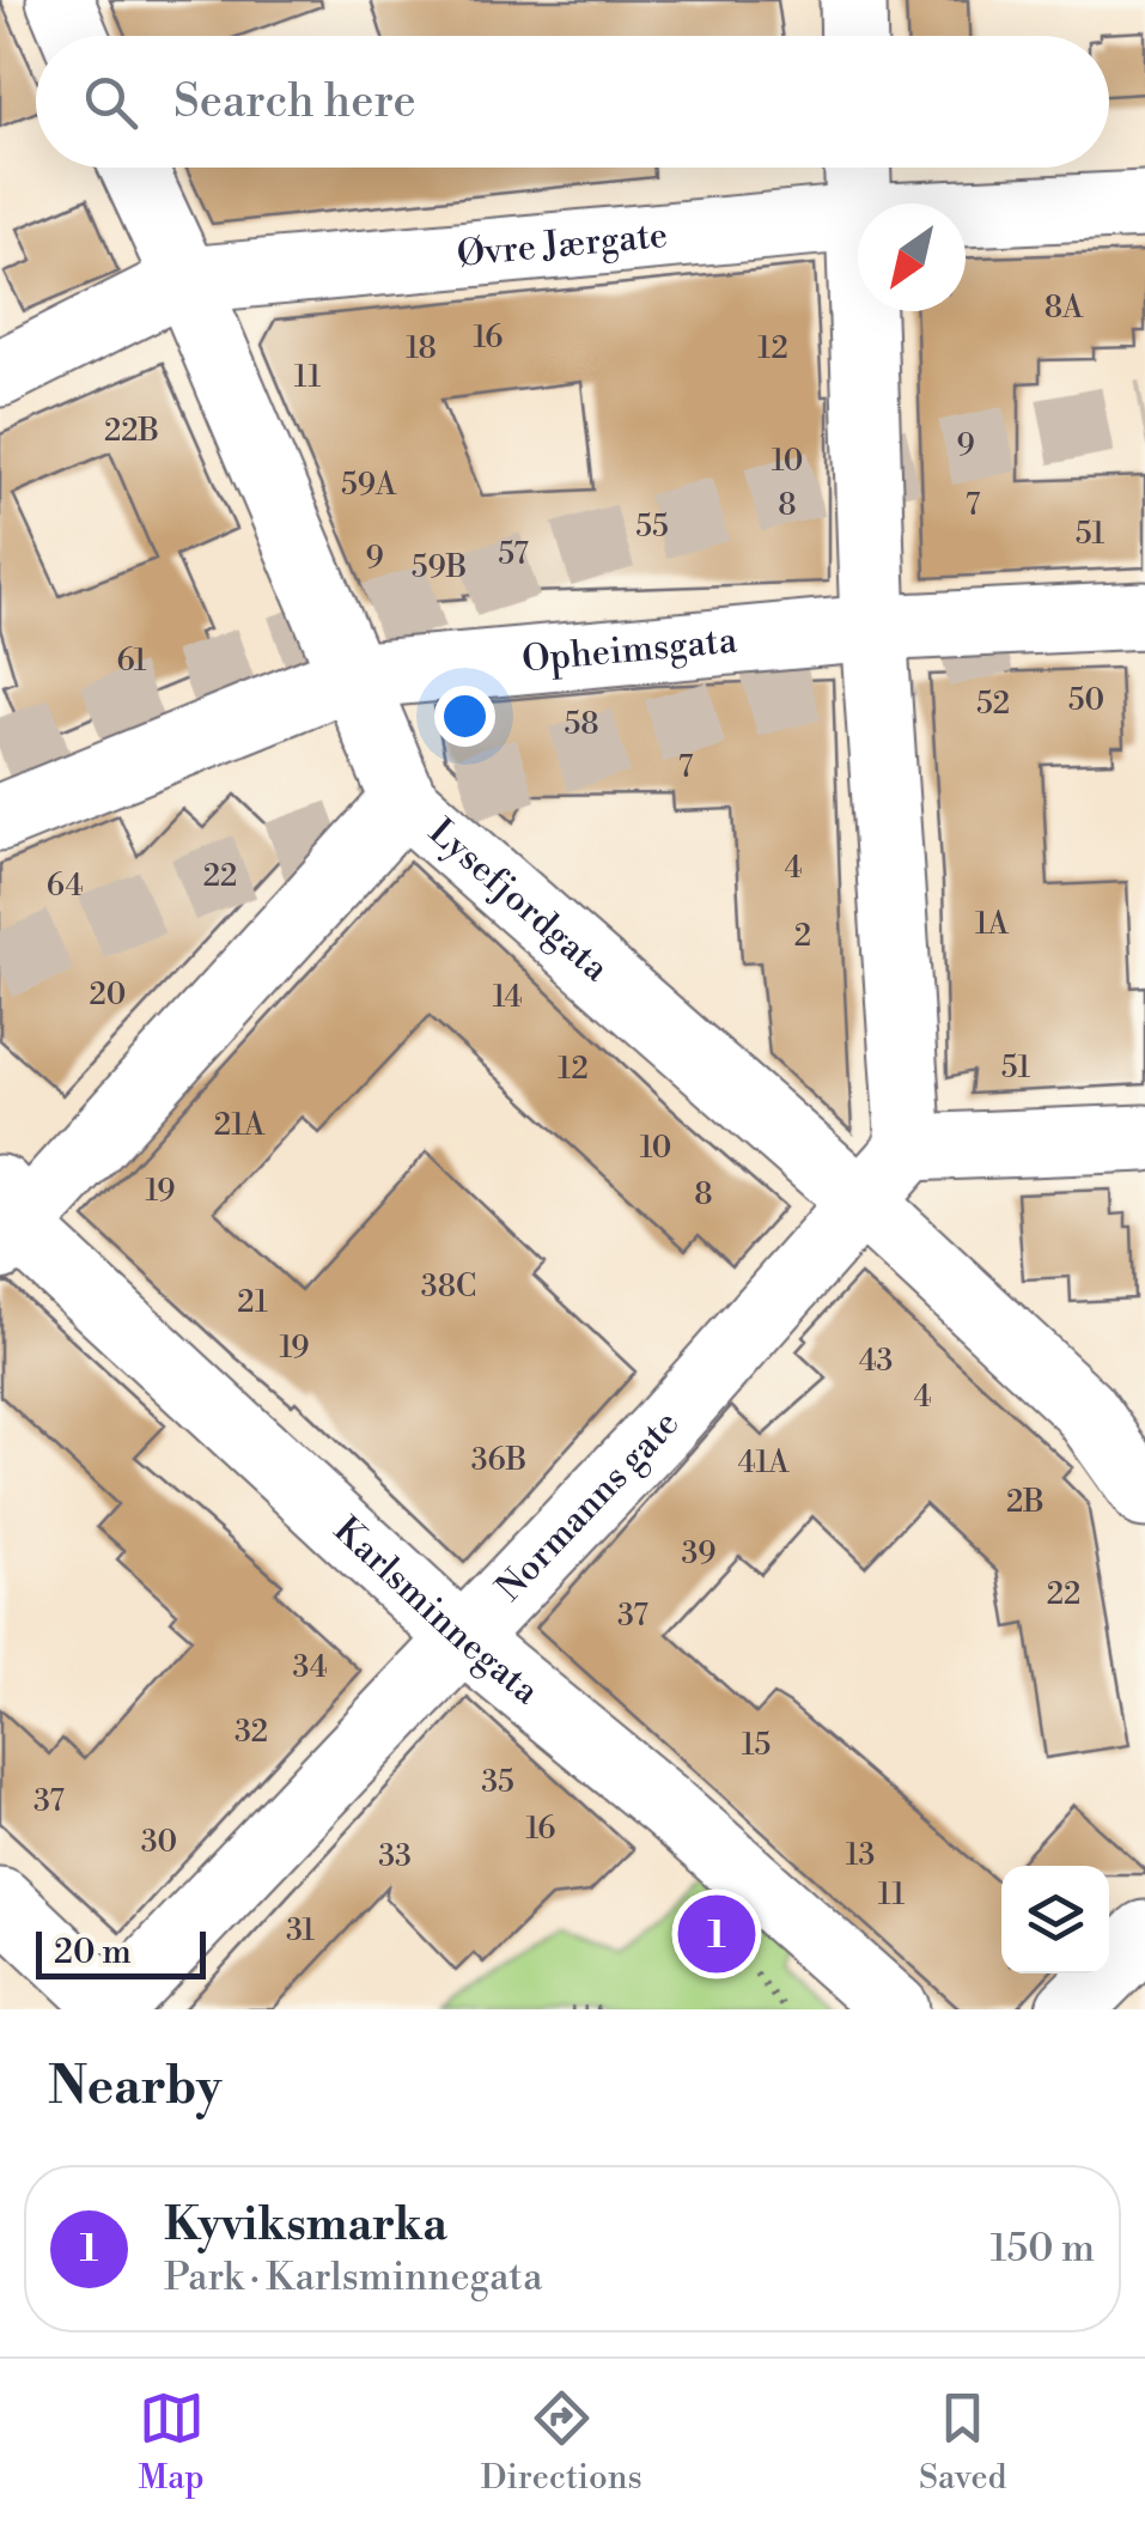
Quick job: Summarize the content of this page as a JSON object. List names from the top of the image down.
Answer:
{
  "streets": {
    "street": [
      "Øvre Jærgate",
      "Opheimsgata",
      "Lysefjordgata",
      "Normanns gate",
      "Karlsminnegata"
    ]
  },
  "crossings": [
    ["Øvre Jærgate", "Lysefjordgata"],
    ["Opheimsgata", "Lysefjordgata"],
    ["Lysefjordgata", "Normanns gate"],
    ["Normanns gate", "Karlsminnegata"]
  ],
  "house_numbers": [
    "8A",
    "16",
    "18",
    "12",
    "11",
    "22B",
    "9",
    "10",
    "59A",
    "8",
    "7",
    "55",
    "51",
    "57",
    "9",
    "59B",
    "61",
    "50",
    "52",
    "58",
    "7",
    "4",
    "22",
    "64",
    "1A",
    "2",
    "20",
    "14",
    "51",
    "12",
    "21A",
    "10",
    "19",
    "8",
    "38C",
    "21",
    "19",
    "43",
    "4",
    "36B",
    "41A",
    "2B",
    "39",
    "22",
    "37",
    "34",
    "32",
    "15",
    "35",
    "37",
    "16",
    "30",
    "13",
    "33",
    "11",
    "31"
  ],
  "scale_bar": "20 m",
  "north": "bottom left",
  "page": {
    "search": "Search here",
    "pins": "1",
    "scale": "20 m",
    "heading": "Nearby",
    "list": [
      {
        "mark": "1",
        "name": "Kyviksmarka",
        "note": "Park · Karlsminnegata",
        "value": "150 m"
      }
    ],
    "nav": ["Map", "Directions", "Saved"]
  }
}
